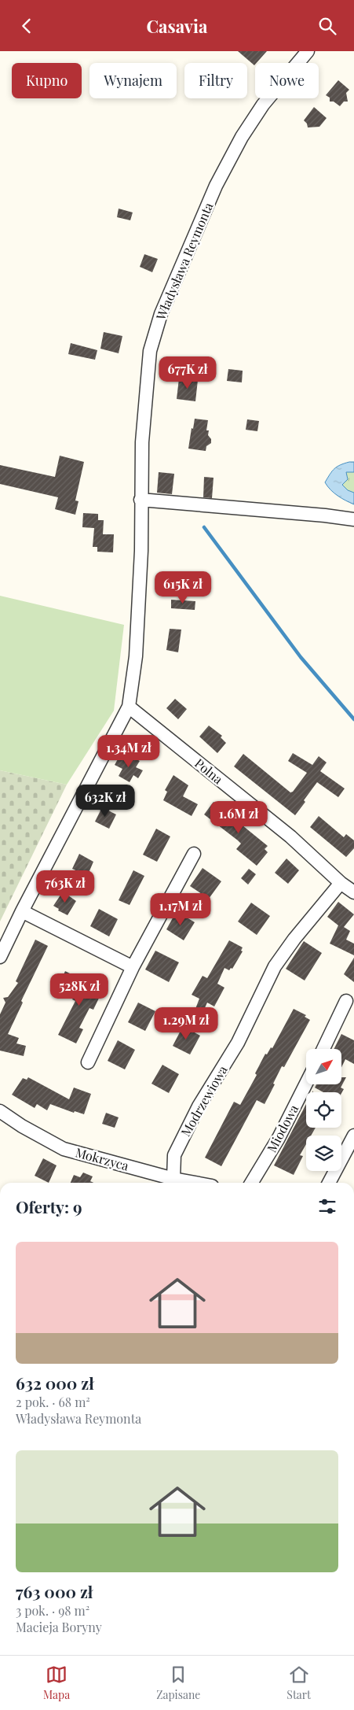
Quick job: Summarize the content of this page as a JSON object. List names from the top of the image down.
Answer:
{
  "streets": {
    "street": [
      "Władysława Reymonta",
      "Polna",
      "Modrzewiowa",
      "Miodowa",
      "Mokrzyca"
    ]
  },
  "crossings": [
    ["Władysława Reymonta", "Polna"],
    ["Polna", "Modrzewiowa"],
    ["Modrzewiowa", "Mokrzyca"]
  ],
  "north": "top right",
  "page": {
    "header": "Casavia",
    "chip": [
      "Kupno",
      "Wynajem",
      "Filtry",
      "Nowe"
    ],
    "price": [
      "677K zł",
      "615K zł",
      "1.34M zł",
      "632K zł",
      "1.6M zł",
      "763K zł",
      "1.17M zł",
      "528K zł",
      "1.29M zł"
    ],
    "heading": "Oferty: 9",
    "list": [
      {
        "name": "632 000 zł",
        "note": "2 pok. · 68 m² · Władysława Reymonta"
      },
      {
        "name": "763 000 zł",
        "note": "3 pok. · 98 m² · Macieja Boryny"
      }
    ],
    "tabs": ["Mapa", "Zapisane", "Start"]
  }
}
